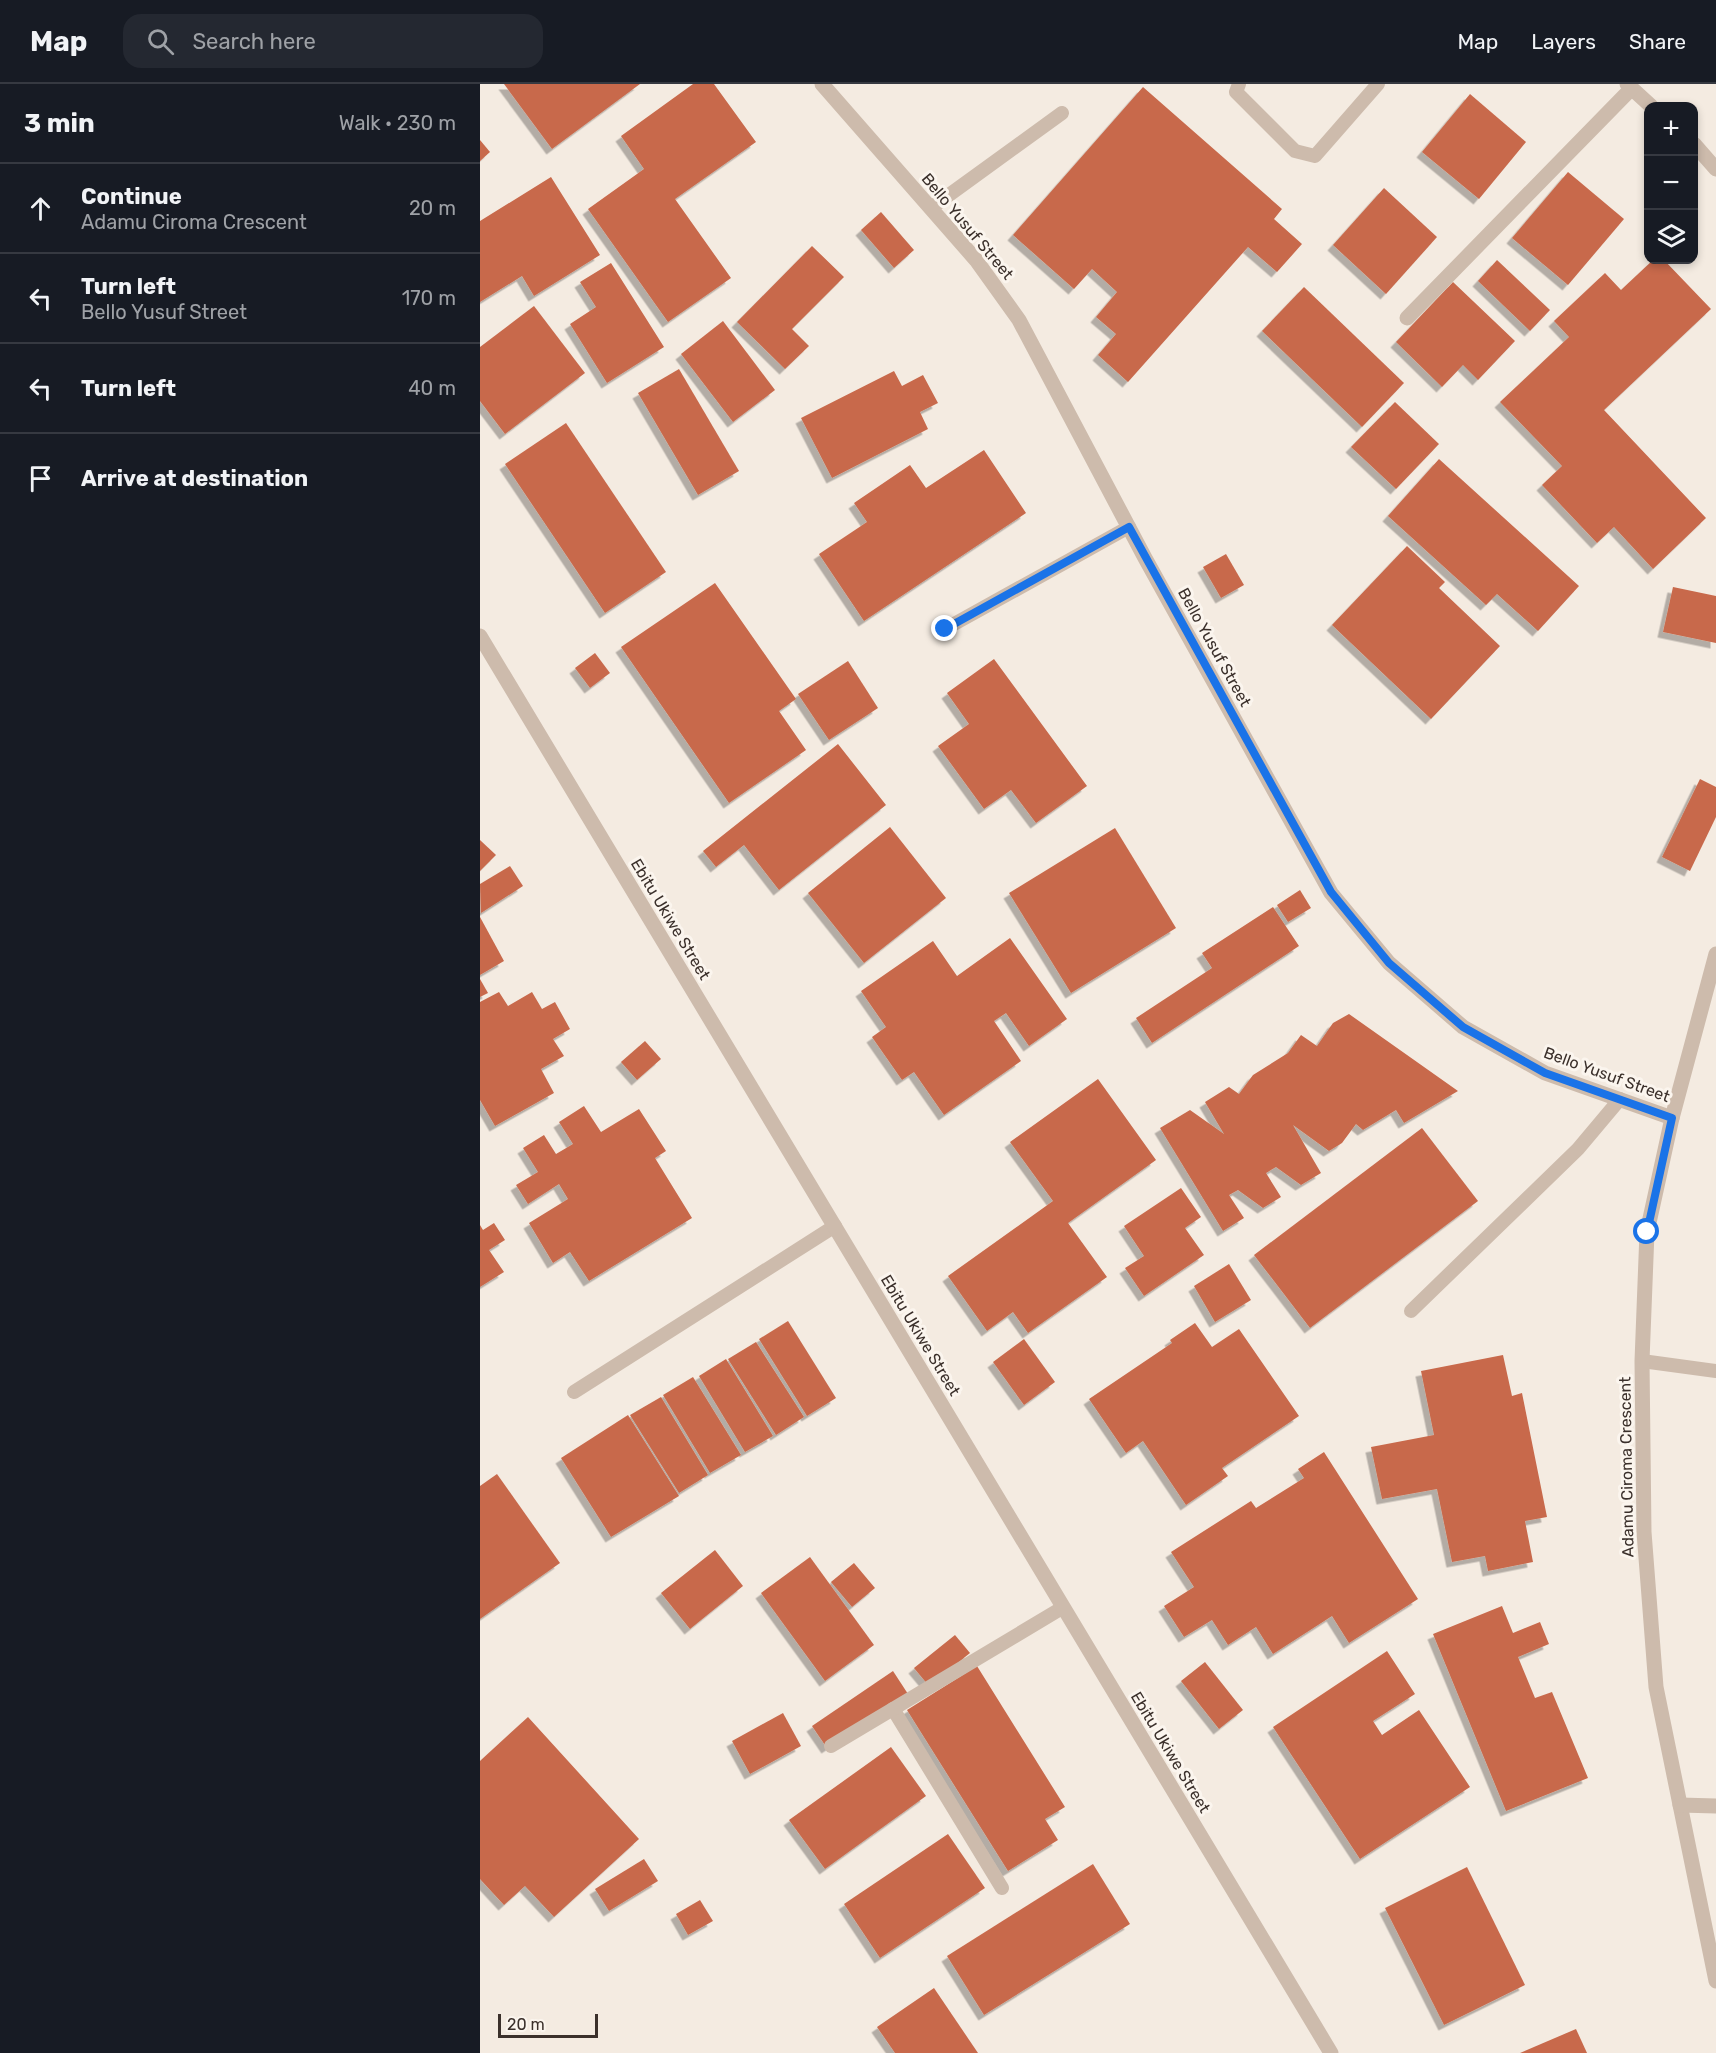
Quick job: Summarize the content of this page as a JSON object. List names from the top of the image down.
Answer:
{
  "streets": {
    "street": ["Bello Yusuf Street", "Ebitu Ukiwe Street", "Adamu Ciroma Crescent"]
  },
  "crossings": [
    ["Bello Yusuf Street", "Adamu Ciroma Crescent"]
  ],
  "scale_bar": "20 m",
  "page": {
    "header": "Map",
    "search": "Search here",
    "nav": ["Map", "Layers", "Share"],
    "heading": ["3 min", "Walk · 230 m"],
    "map_buttons": ["+", "−"],
    "list": [
      ["Continue", "Adamu Ciroma Crescent", "20 m"],
      ["Turn left", "Bello Yusuf Street", "170 m"],
      ["Turn left", "40 m"],
      "Arrive at destination"
    ],
    "scale": "20 m"
  }
}
